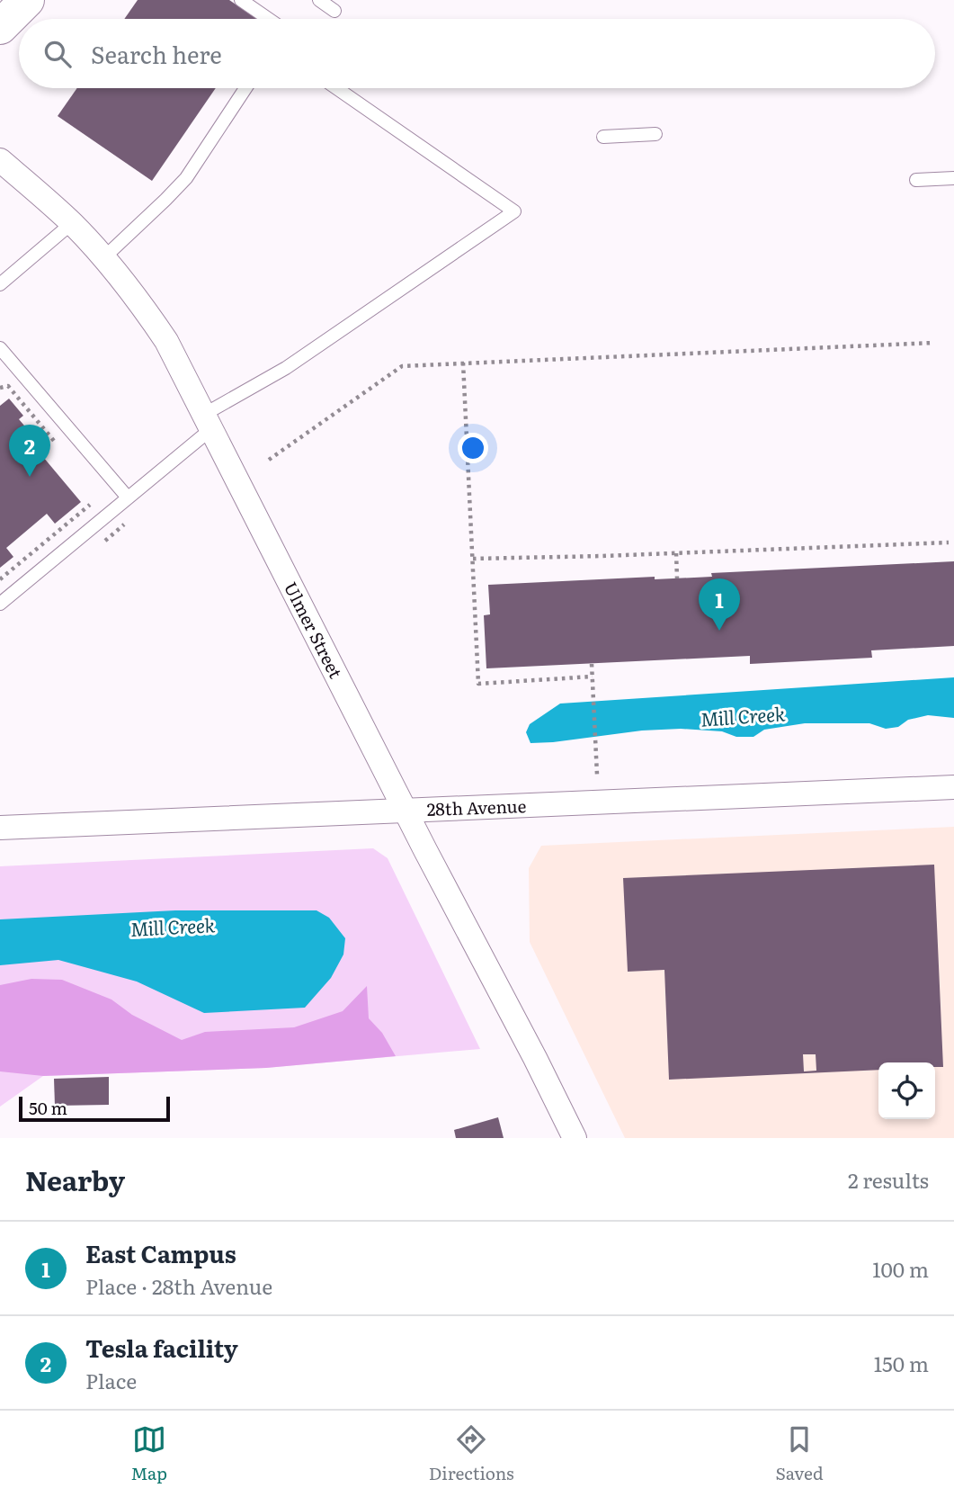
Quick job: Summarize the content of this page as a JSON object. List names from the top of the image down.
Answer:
{
  "streets": {
    "street": ["Ulmer Street", "28th Avenue"]
  },
  "crossings": [
    ["Ulmer Street", "28th Avenue"]
  ],
  "water": ["Mill Creek"],
  "scale_bar": "50 m",
  "page": {
    "search": "Search here",
    "pins": ["2", "1"],
    "scale": "50 m",
    "heading": ["Nearby", "2 results"],
    "list": [
      {
        "mark": "1",
        "name": "East Campus",
        "note": "Place · 28th Avenue",
        "value": "100 m"
      },
      {
        "mark": "2",
        "name": "Tesla facility",
        "note": "Place",
        "value": "150 m"
      }
    ],
    "nav": ["Map", "Directions", "Saved"]
  }
}
